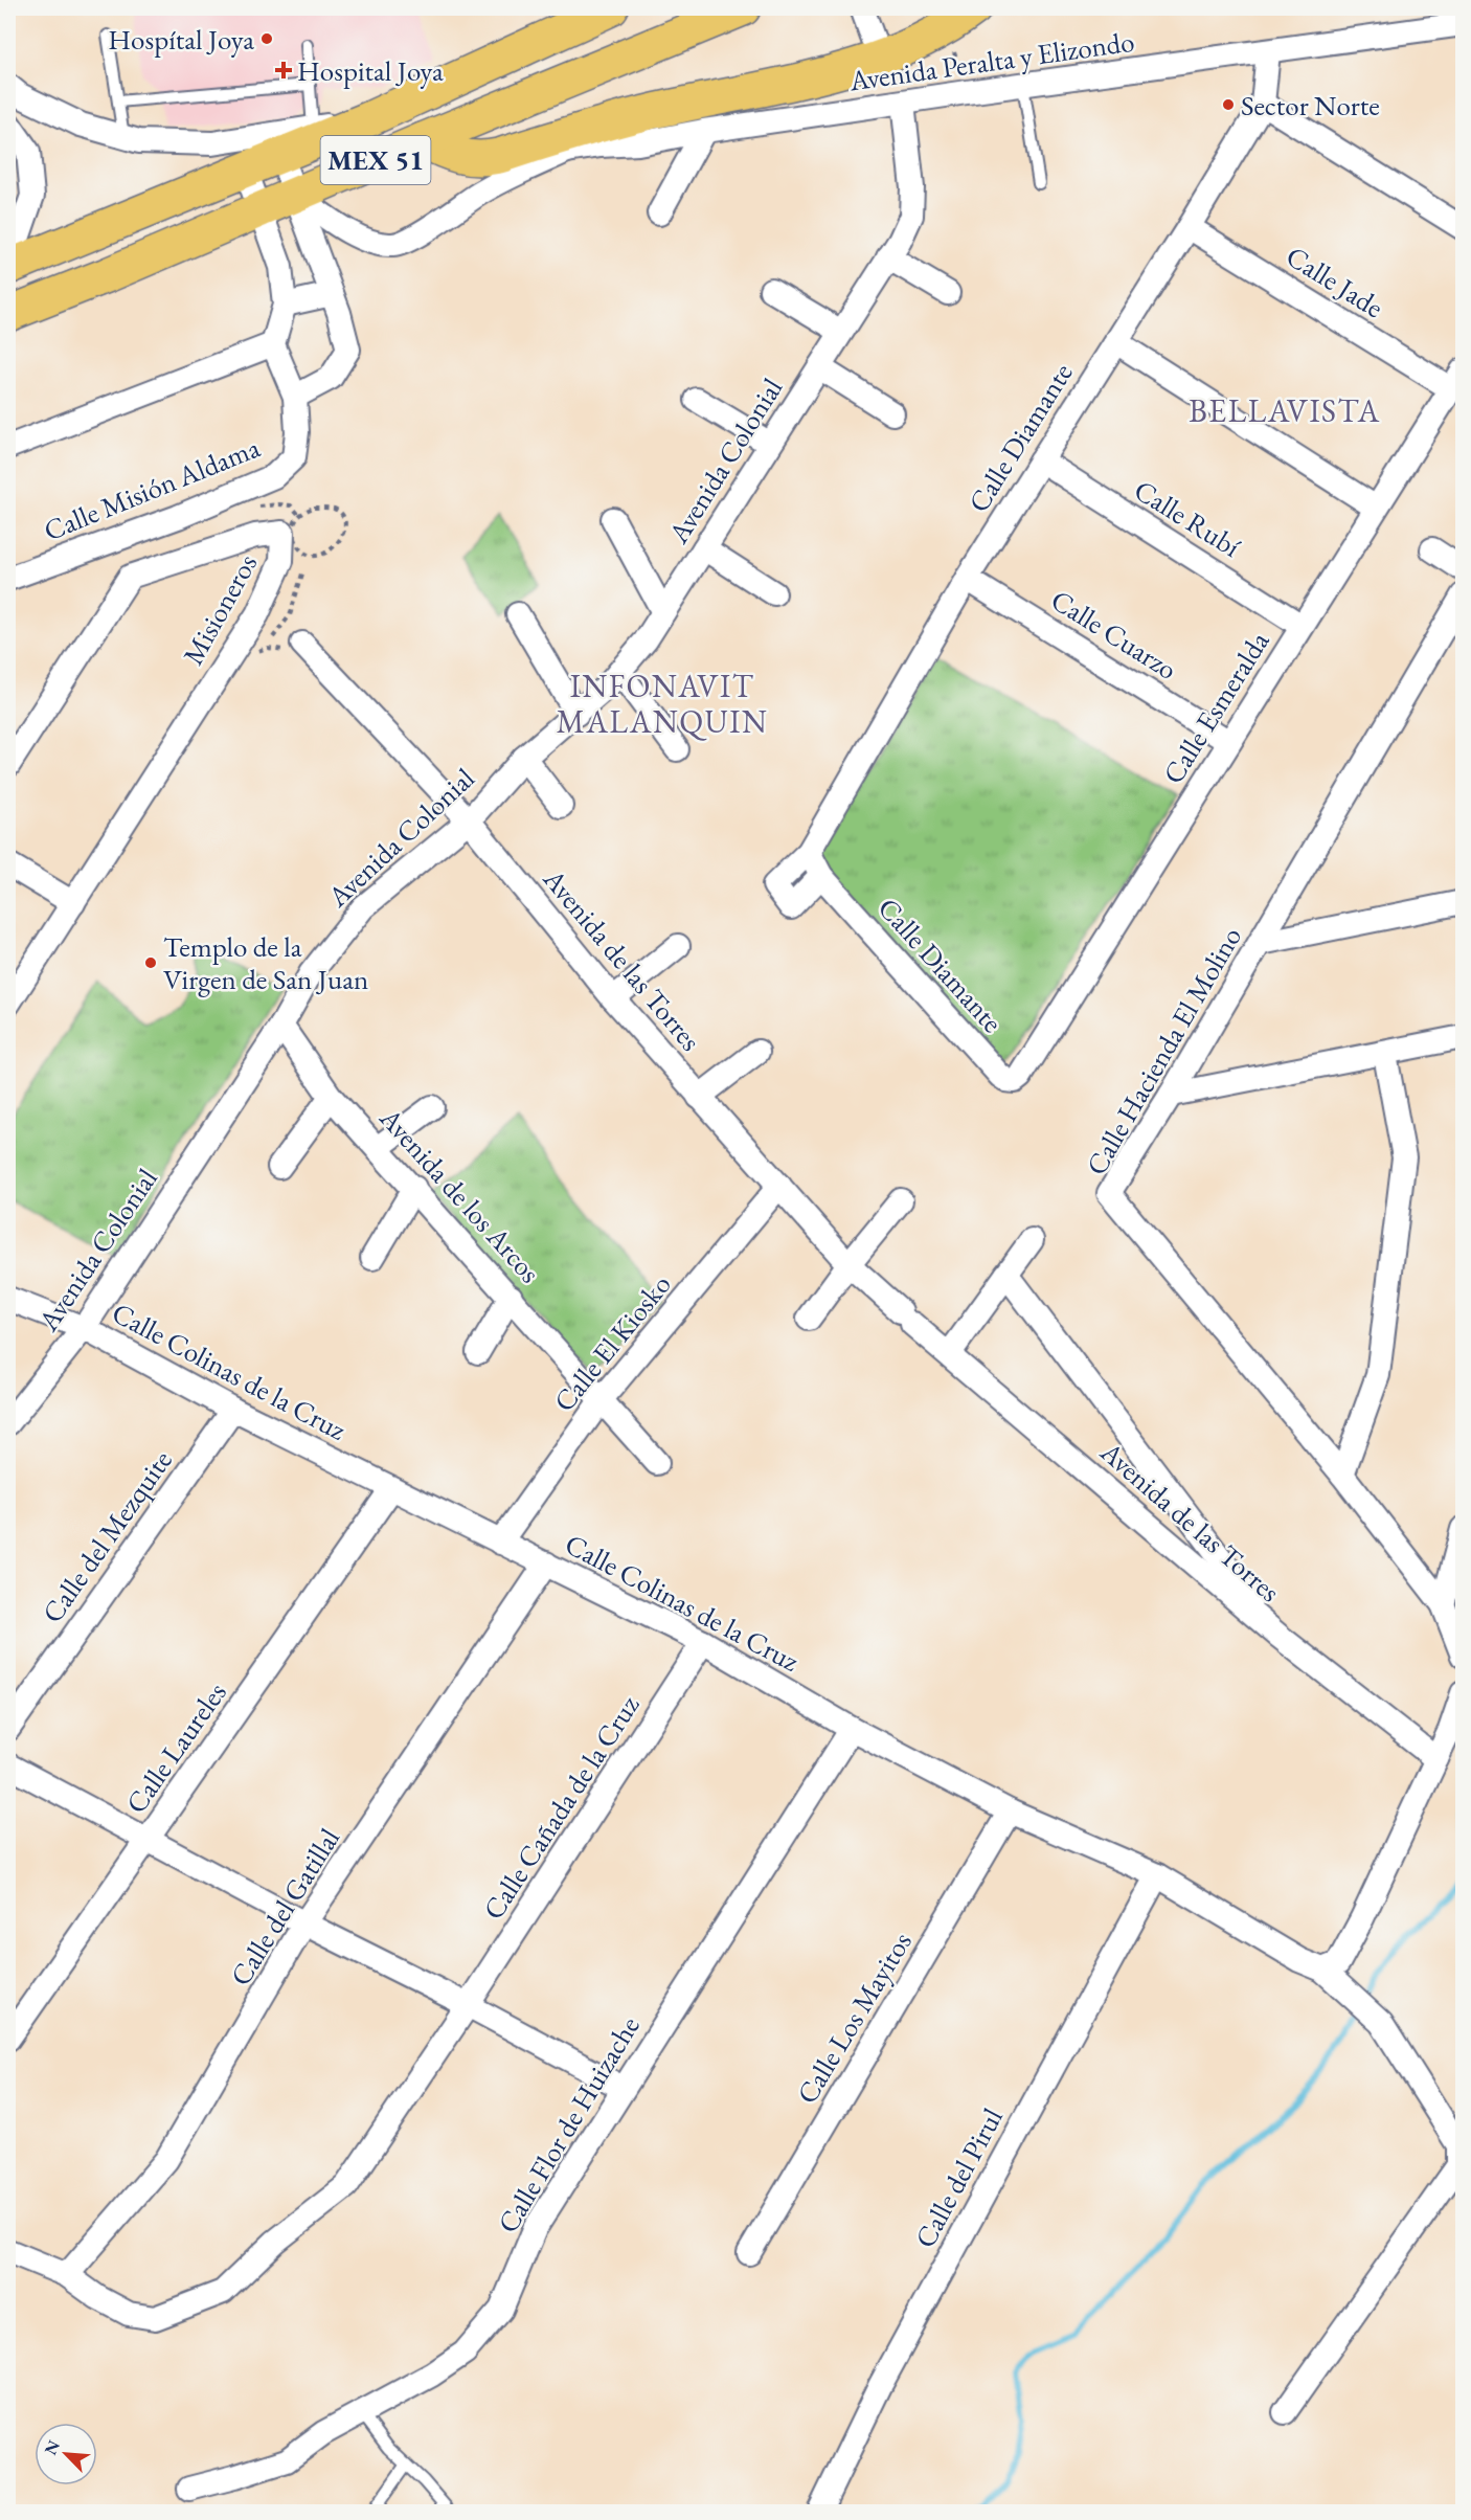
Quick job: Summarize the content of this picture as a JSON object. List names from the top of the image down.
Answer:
{
  "streets": {
    "main road": ["MEX 51"],
    "street": [
      "Avenida Peralta y Elizondo",
      "Calle Jade",
      "Calle Diamante",
      "Avenida Colonial",
      "Calle Misión Aldama",
      "Calle Rubí",
      "Misioneros",
      "Calle Cuarzo",
      "Calle Esmeralda",
      "Avenida de las Torres",
      "Calle Hacienda El Molino",
      "Avenida de los Arcos",
      "Calle El Kiosko",
      "Calle Colinas de la Cruz",
      "Calle del Mezquite",
      "Calle Laureles",
      "Calle Cañada de la Cruz",
      "Calle del Gatillal",
      "Calle Los Mayitos",
      "Calle Flor de Huizache",
      "Calle del Pirul"
    ]
  },
  "crossings": [
    ["Avenida Peralta y Elizondo", "MEX 51"],
    ["Avenida Peralta y Elizondo", "Calle Diamante"],
    ["Avenida Peralta y Elizondo", "Avenida Colonial"],
    ["Calle Jade", "Calle Diamante"],
    ["Calle Jade", "Calle Esmeralda"],
    ["Calle Diamante", "Calle Rubí"],
    ["Calle Diamante", "Calle Cuarzo"],
    ["Calle Diamante", "Calle Esmeralda"],
    ["Avenida Colonial", "Avenida de las Torres"],
    ["Avenida Colonial", "Avenida de los Arcos"],
    ["Avenida Colonial", "Calle Colinas de la Cruz"],
    ["Calle Rubí", "Calle Esmeralda"],
    ["Calle Cuarzo", "Calle Esmeralda"],
    ["Avenida de las Torres", "Calle El Kiosko"],
    ["Avenida de los Arcos", "Calle El Kiosko"],
    ["Calle El Kiosko", "Calle Colinas de la Cruz"],
    ["Calle Colinas de la Cruz", "Calle del Mezquite"],
    ["Calle Colinas de la Cruz", "Calle Laureles"],
    ["Calle Colinas de la Cruz", "Calle Cañada de la Cruz"],
    ["Calle Colinas de la Cruz", "Calle del Gatillal"],
    ["Calle Colinas de la Cruz", "Calle Los Mayitos"],
    ["Calle Colinas de la Cruz", "Calle Flor de Huizache"],
    ["Calle Colinas de la Cruz", "Calle del Pirul"],
    ["Calle Cañada de la Cruz", "Calle del Gatillal"]
  ],
  "districts": ["BELLAVISTA", "INFONAVIT MALANQUIN"],
  "places": {
    "other": ["Hospítal Joya", "Sector Norte", "Templo de la Virgen de San Juan"],
    "health": ["Hospital Joya"]
  },
  "north": "top left"
}
